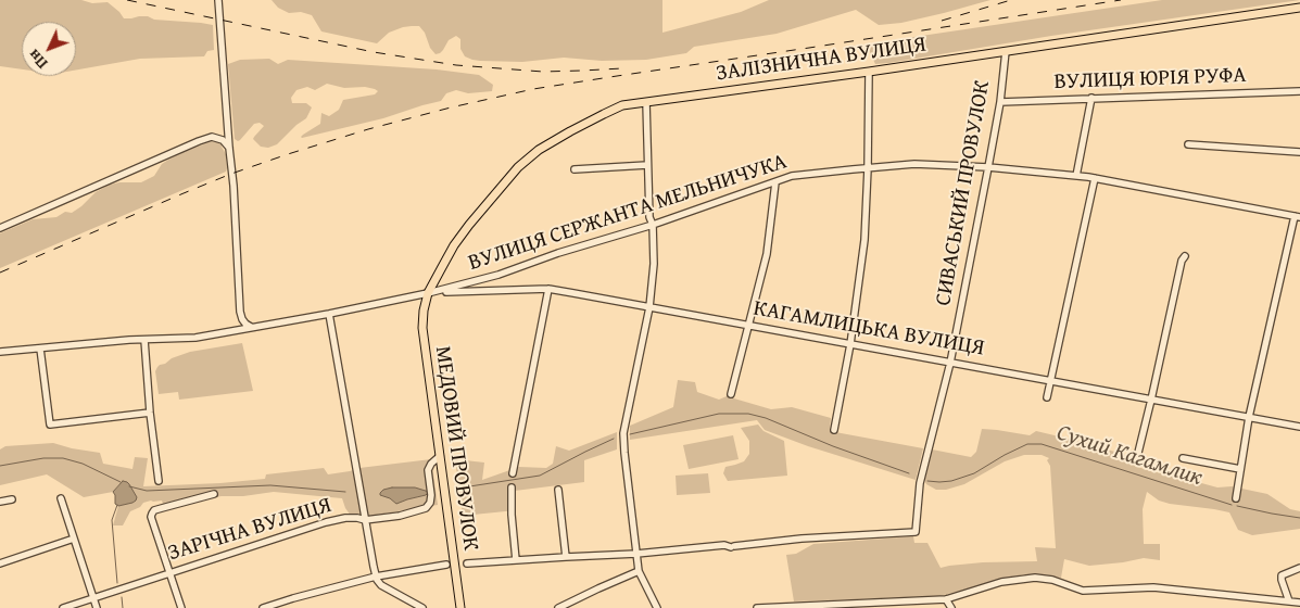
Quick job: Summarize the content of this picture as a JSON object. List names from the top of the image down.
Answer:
{
  "streets": {
    "main road": ["ЗАЛІЗНИЧНА ВУЛИЦЯ", "МЕДОВИЙ ПРОВУЛОК"],
    "street": [
      "ВУЛИЦЯ ЮРІЯ РУФА",
      "СИВАСЬКИЙ ПРОВУЛОК",
      "ВУЛИЦЯ СЕРЖАНТА МЕЛЬНИЧУКА",
      "КАГАМЛИЦЬКА ВУЛИЦЯ",
      "ЗАРІЧНА ВУЛИЦЯ"
    ]
  },
  "crossings": [
    ["ЗАЛІЗНИЧНА ВУЛИЦЯ", "СИВАСЬКИЙ ПРОВУЛОК"],
    ["ЗАЛІЗНИЧНА ВУЛИЦЯ", "ВУЛИЦЯ СЕРЖАНТА МЕЛЬНИЧУКА"],
    ["ЗАЛІЗНИЧНА ВУЛИЦЯ", "КАГАМЛИЦЬКА ВУЛИЦЯ"],
    ["ЗАЛІЗНИЧНА ВУЛИЦЯ", "МЕДОВИЙ ПРОВУЛОК"],
    ["ВУЛИЦЯ ЮРІЯ РУФА", "СИВАСЬКИЙ ПРОВУЛОК"],
    ["СИВАСЬКИЙ ПРОВУЛОК", "ВУЛИЦЯ СЕРЖАНТА МЕЛЬНИЧУКА"],
    ["СИВАСЬКИЙ ПРОВУЛОК", "КАГАМЛИЦЬКА ВУЛИЦЯ"],
    ["ВУЛИЦЯ СЕРЖАНТА МЕЛЬНИЧУКА", "КАГАМЛИЦЬКА ВУЛИЦЯ"],
    ["ВУЛИЦЯ СЕРЖАНТА МЕЛЬНИЧУКА", "МЕДОВИЙ ПРОВУЛОК"],
    ["КАГАМЛИЦЬКА ВУЛИЦЯ", "МЕДОВИЙ ПРОВУЛОК"],
    ["МЕДОВИЙ ПРОВУЛОК", "ЗАРІЧНА ВУЛИЦЯ"]
  ],
  "water": ["Сухий Кагамлик"],
  "north": "bottom left"
}
